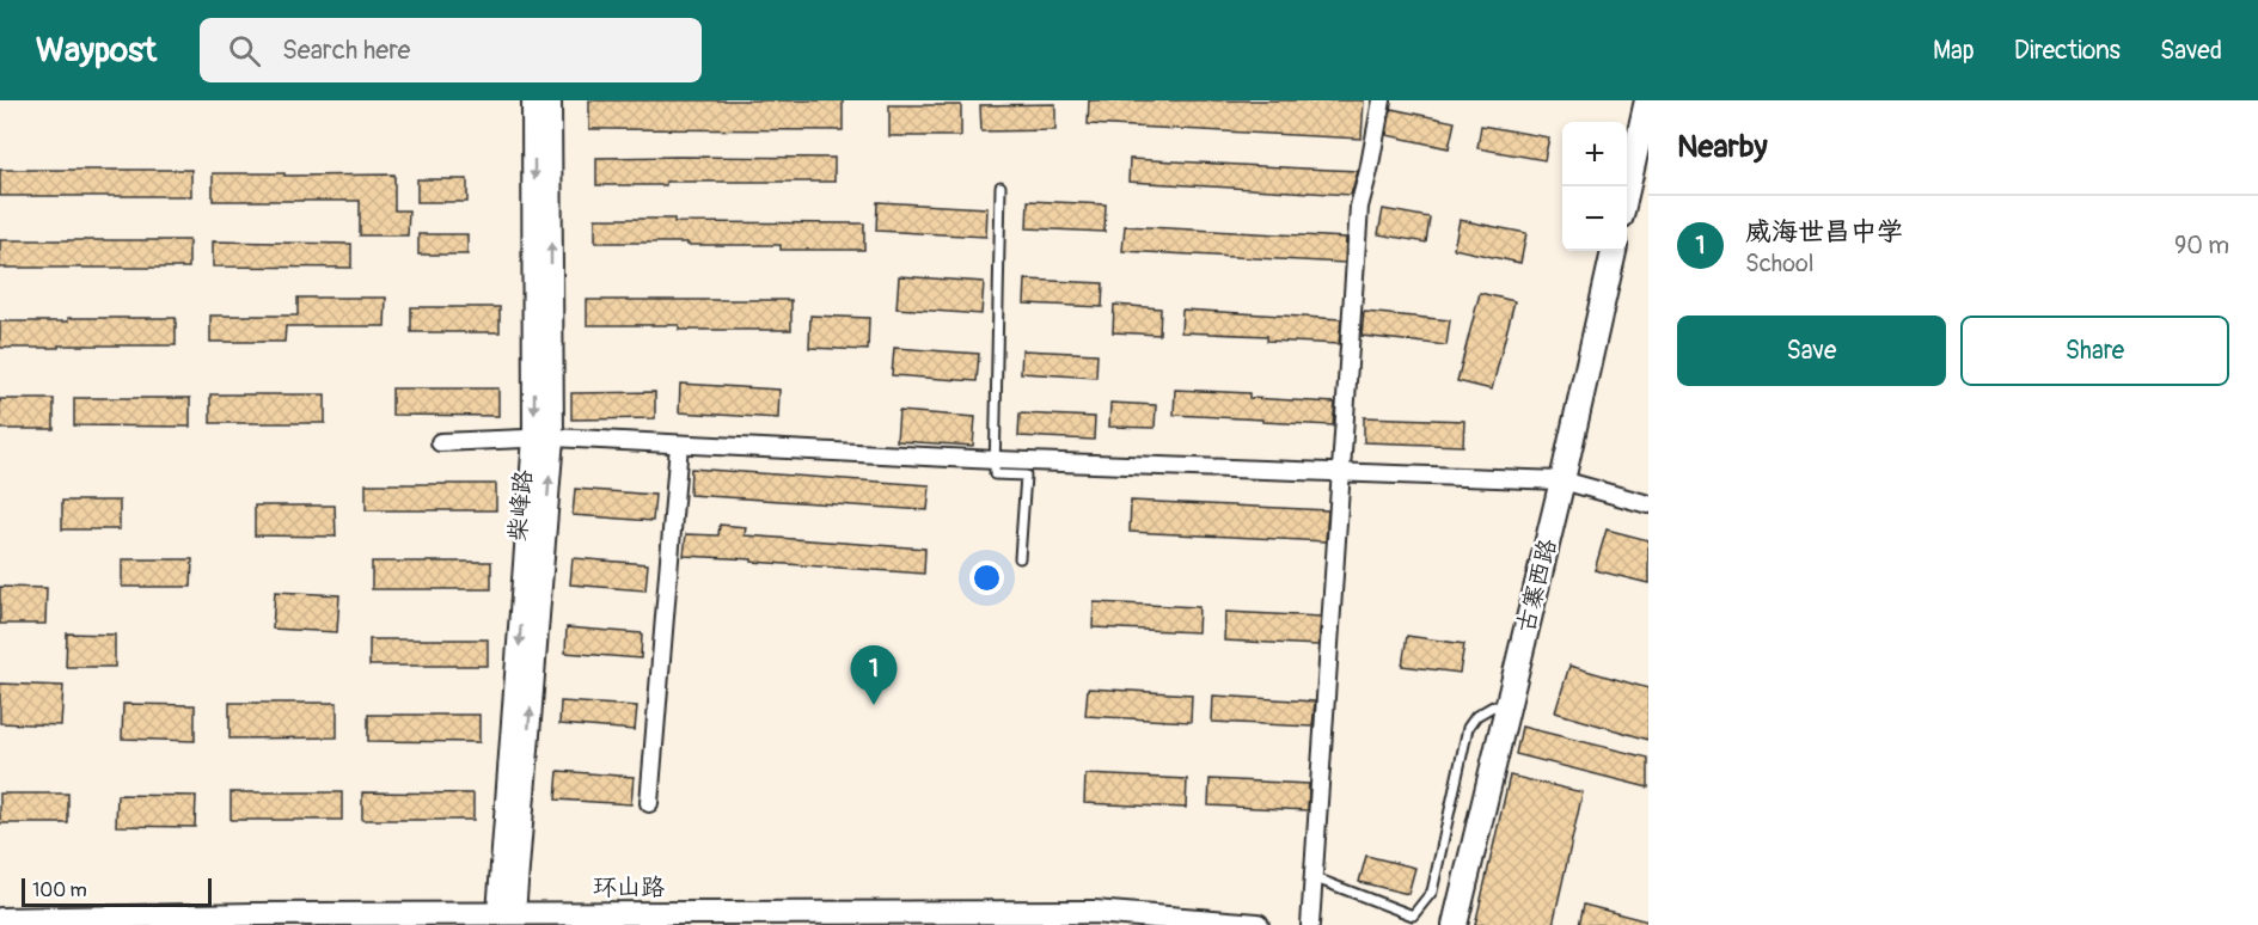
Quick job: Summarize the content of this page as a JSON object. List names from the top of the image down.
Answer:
{
  "streets": {
    "main road": ["柴峰路", "古寨西路", "环山路"]
  },
  "crossings": [
    ["柴峰路", "环山路"]
  ],
  "scale_bar": "100 m",
  "page": {
    "header": "Waypost",
    "search": "Search here",
    "nav": ["Map", "Directions", "Saved"],
    "heading": "Nearby",
    "map_buttons": ["+", "−"],
    "list": [
      {
        "mark": "1",
        "name": "威海世昌中学",
        "note": "School",
        "value": "90 m"
      }
    ],
    "buttons": ["Save", "Share"],
    "pins": "1",
    "scale": "100 m"
  }
}
